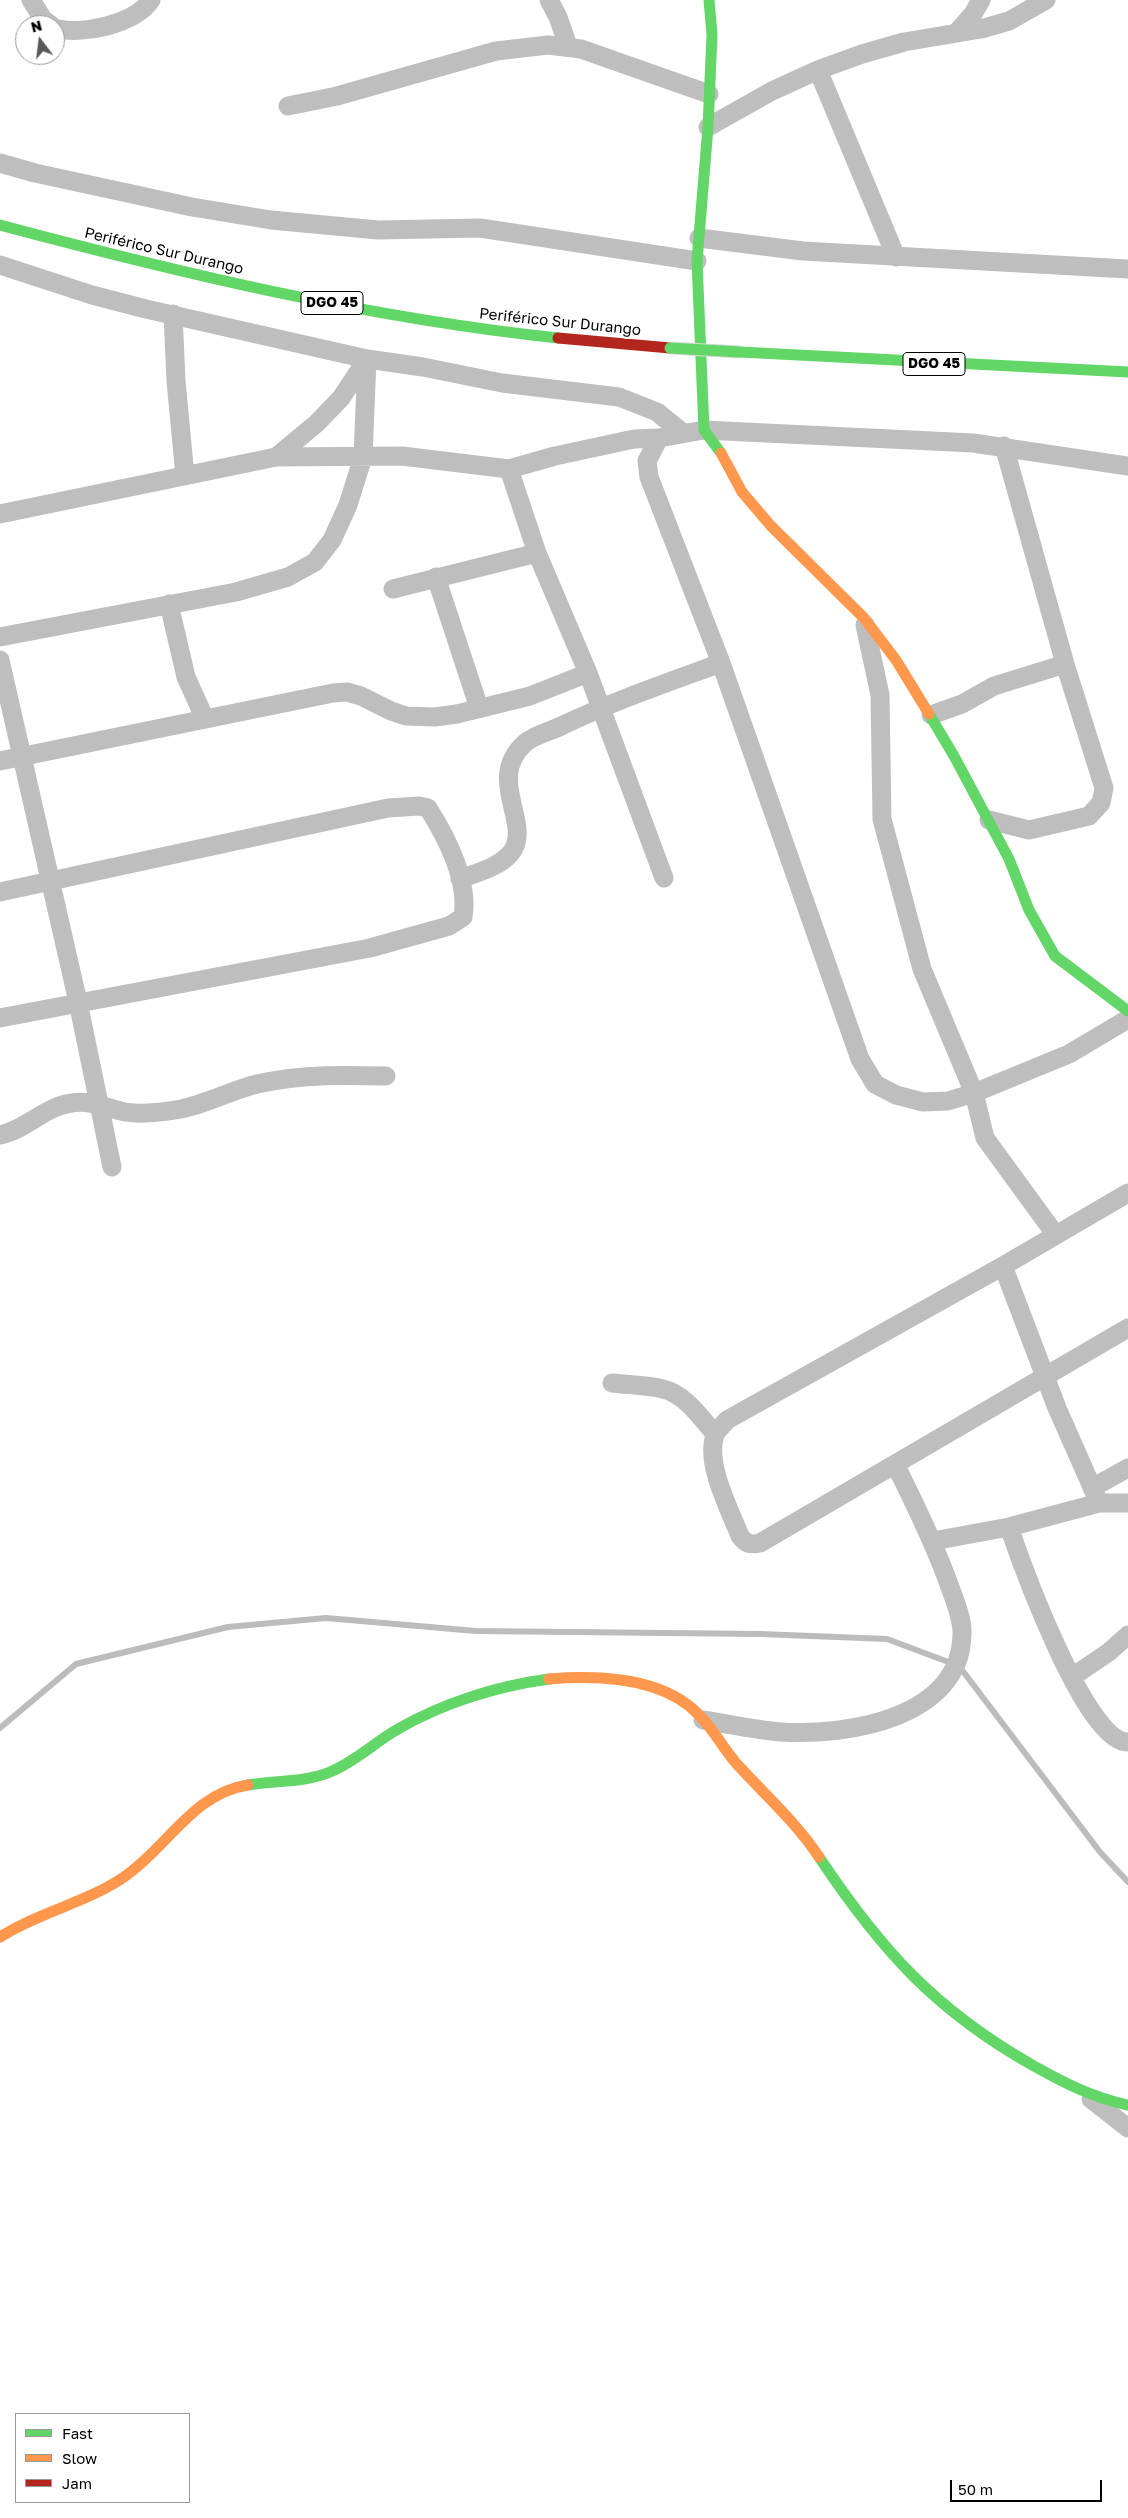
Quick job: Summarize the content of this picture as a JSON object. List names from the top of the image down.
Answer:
{
  "streets": {
    "main road": ["Periférico Sur Durango", "DGO 45"]
  },
  "legend": ["Fast", "Slow", "Jam"],
  "scale_bar": "50 m",
  "north": "top"
}
